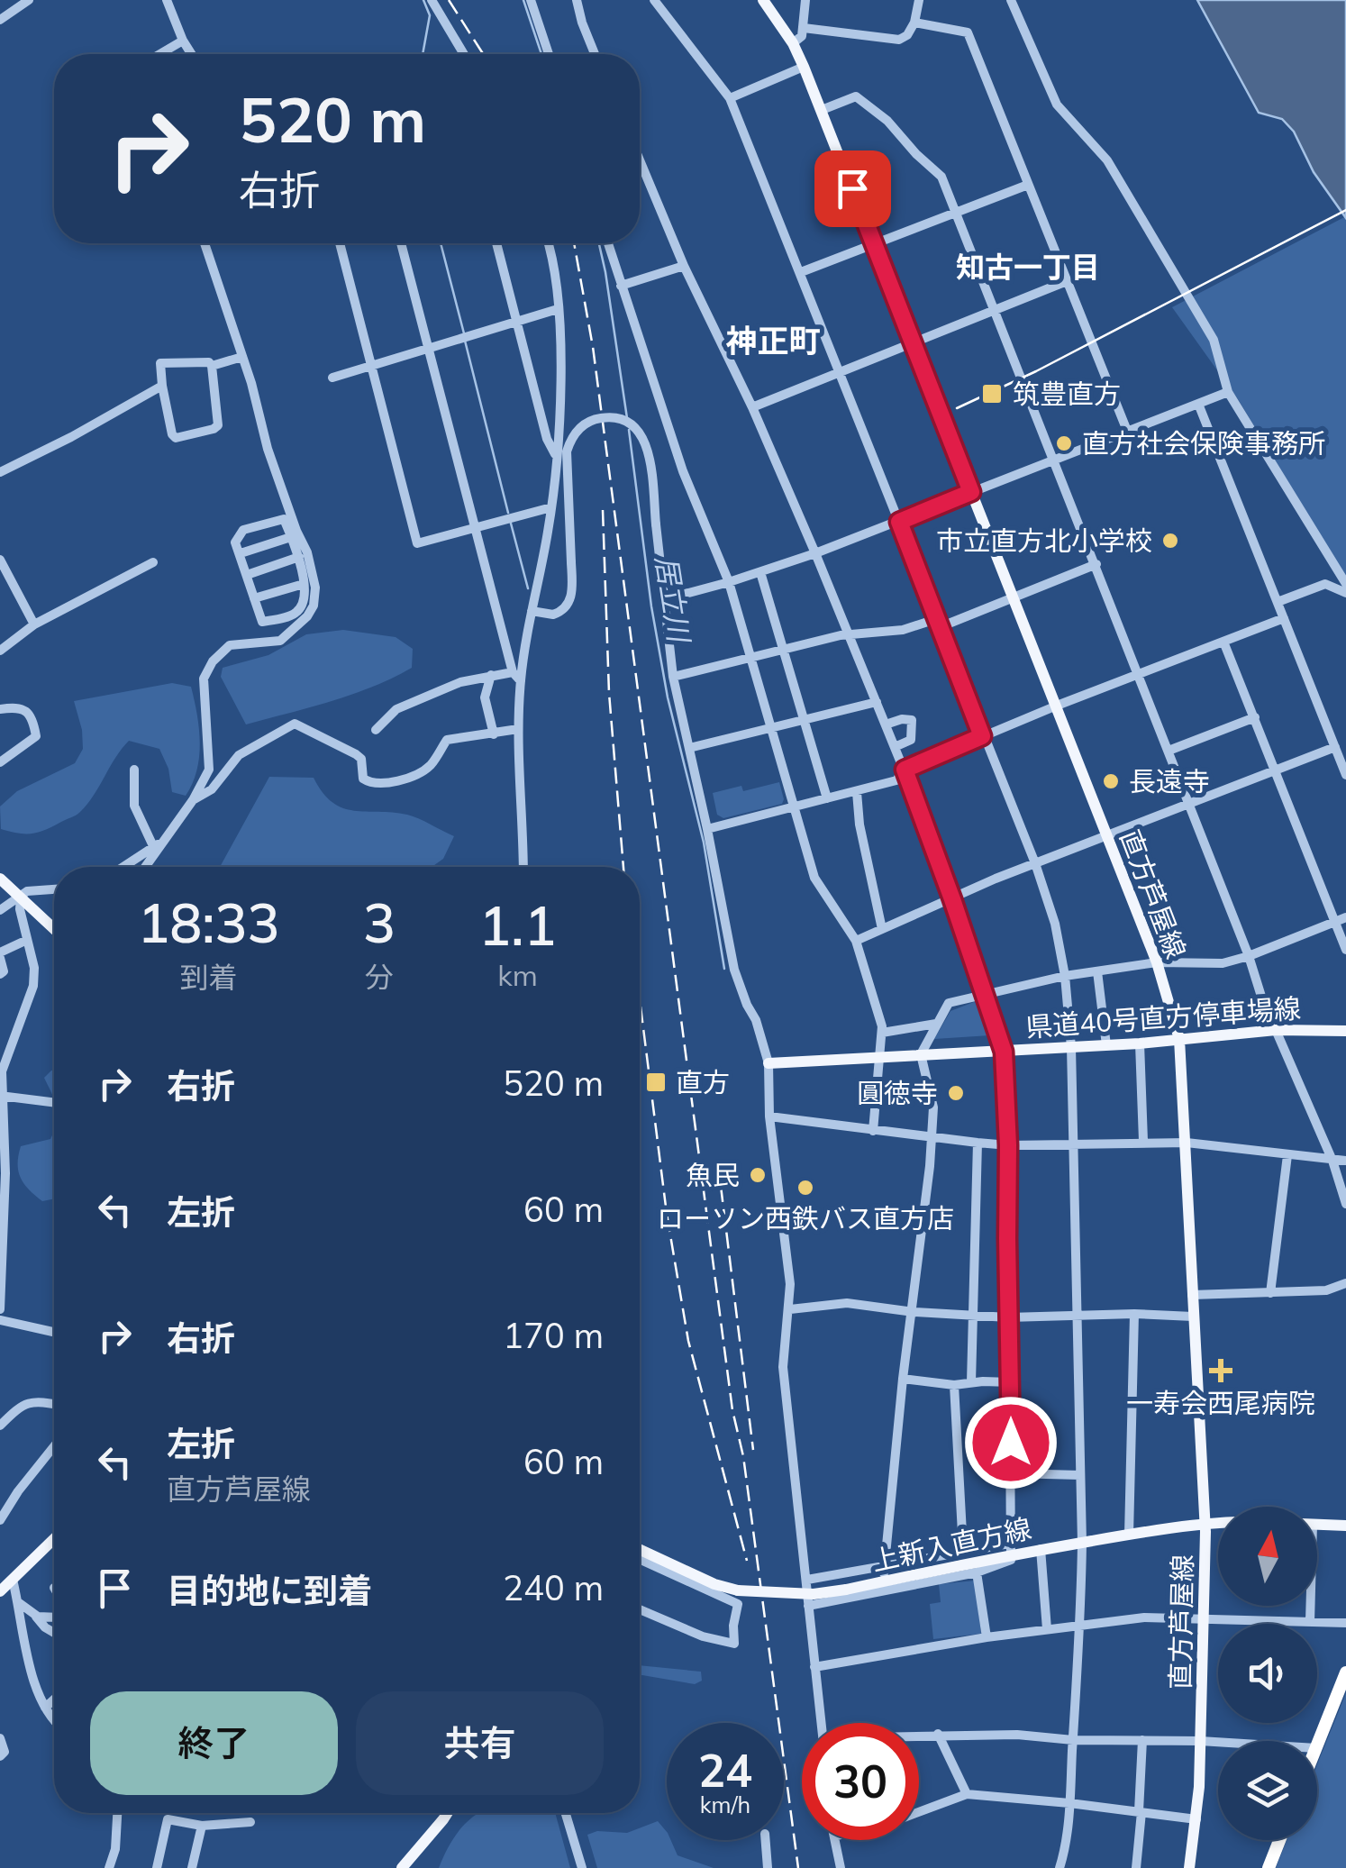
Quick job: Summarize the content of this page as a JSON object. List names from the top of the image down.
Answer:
{
  "streets": {
    "main road": ["直方芦屋線", "県道40号直方停車場線", "上新入直方線"]
  },
  "crossings": [
    ["直方芦屋線", "県道40号直方停車場線"],
    ["直方芦屋線", "上新入直方線"]
  ],
  "districts": ["知古一丁目", "神正町"],
  "water": ["居立川"],
  "places": {
    "transit": ["筑豊直方", "直方"],
    "other": [
      "直方社会保険事務所",
      "市立直方北小学校",
      "長遠寺",
      "圓徳寺",
      "魚民",
      "ローソン西鉄バス直方店"
    ],
    "health": ["一寿会西尾病院"]
  },
  "north": "top",
  "page": {
    "turn": ["520 m", "右折"],
    "eta": [
      "18:33",
      "到着",
      "3",
      "分",
      "1.1",
      "km"
    ],
    "list": [
      {
        "name": "右折",
        "value": "520 m"
      },
      {
        "name": "左折",
        "value": "60 m"
      },
      {
        "name": "右折",
        "value": "170 m"
      },
      {
        "name": "左折",
        "note": "直方芦屋線",
        "value": "60 m"
      },
      {
        "name": "目的地に到着",
        "value": "240 m"
      }
    ],
    "buttons": ["終了", "共有"],
    "speed": "24 km/h",
    "limit": "30"
  }
}
